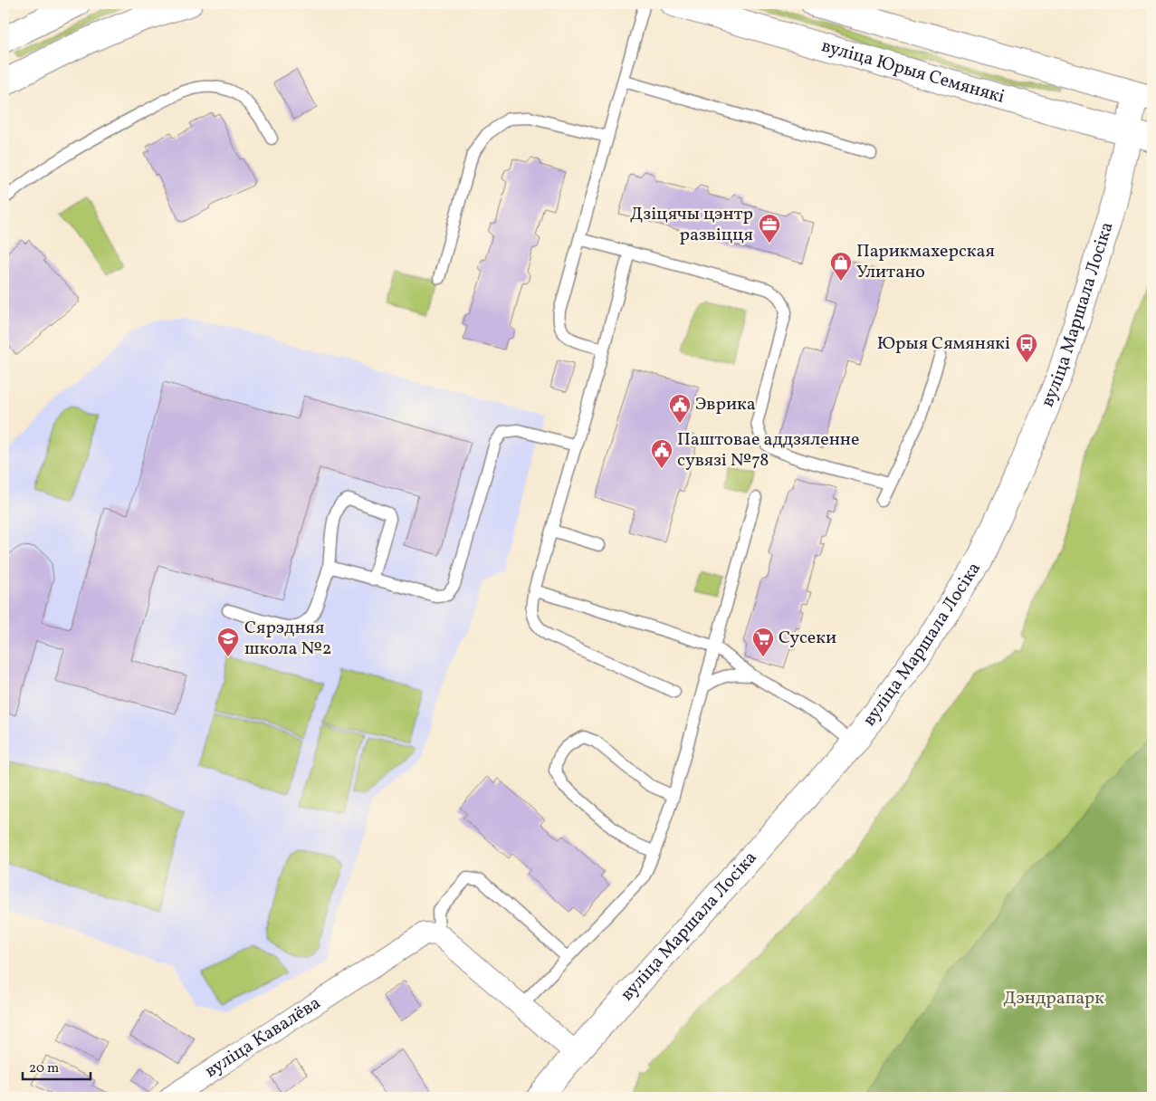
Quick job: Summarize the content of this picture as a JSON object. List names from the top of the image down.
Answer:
{
  "streets": {
    "main road": ["вуліца Юрыя Семянякі", "вуліца Маршала Лосіка"],
    "street": ["вуліца Кавалёва"]
  },
  "crossings": [
    ["вуліца Юрыя Семянякі", "вуліца Маршала Лосіка"]
  ],
  "parks": ["Дэндрапарк"],
  "places": {
    "office": ["Дзіцячы цэнтр развіцця"],
    "shop": ["Парикмахерская Улитано"],
    "bus stop": ["Юрыя Сямянякі"],
    "public building": ["Эврика", "Паштовае аддзяленне сувязі №78"],
    "school or university": ["Сярэдняя школа №2"],
    "supermarket": ["Сусеки"]
  },
  "scale_bar": "20 m"
}
